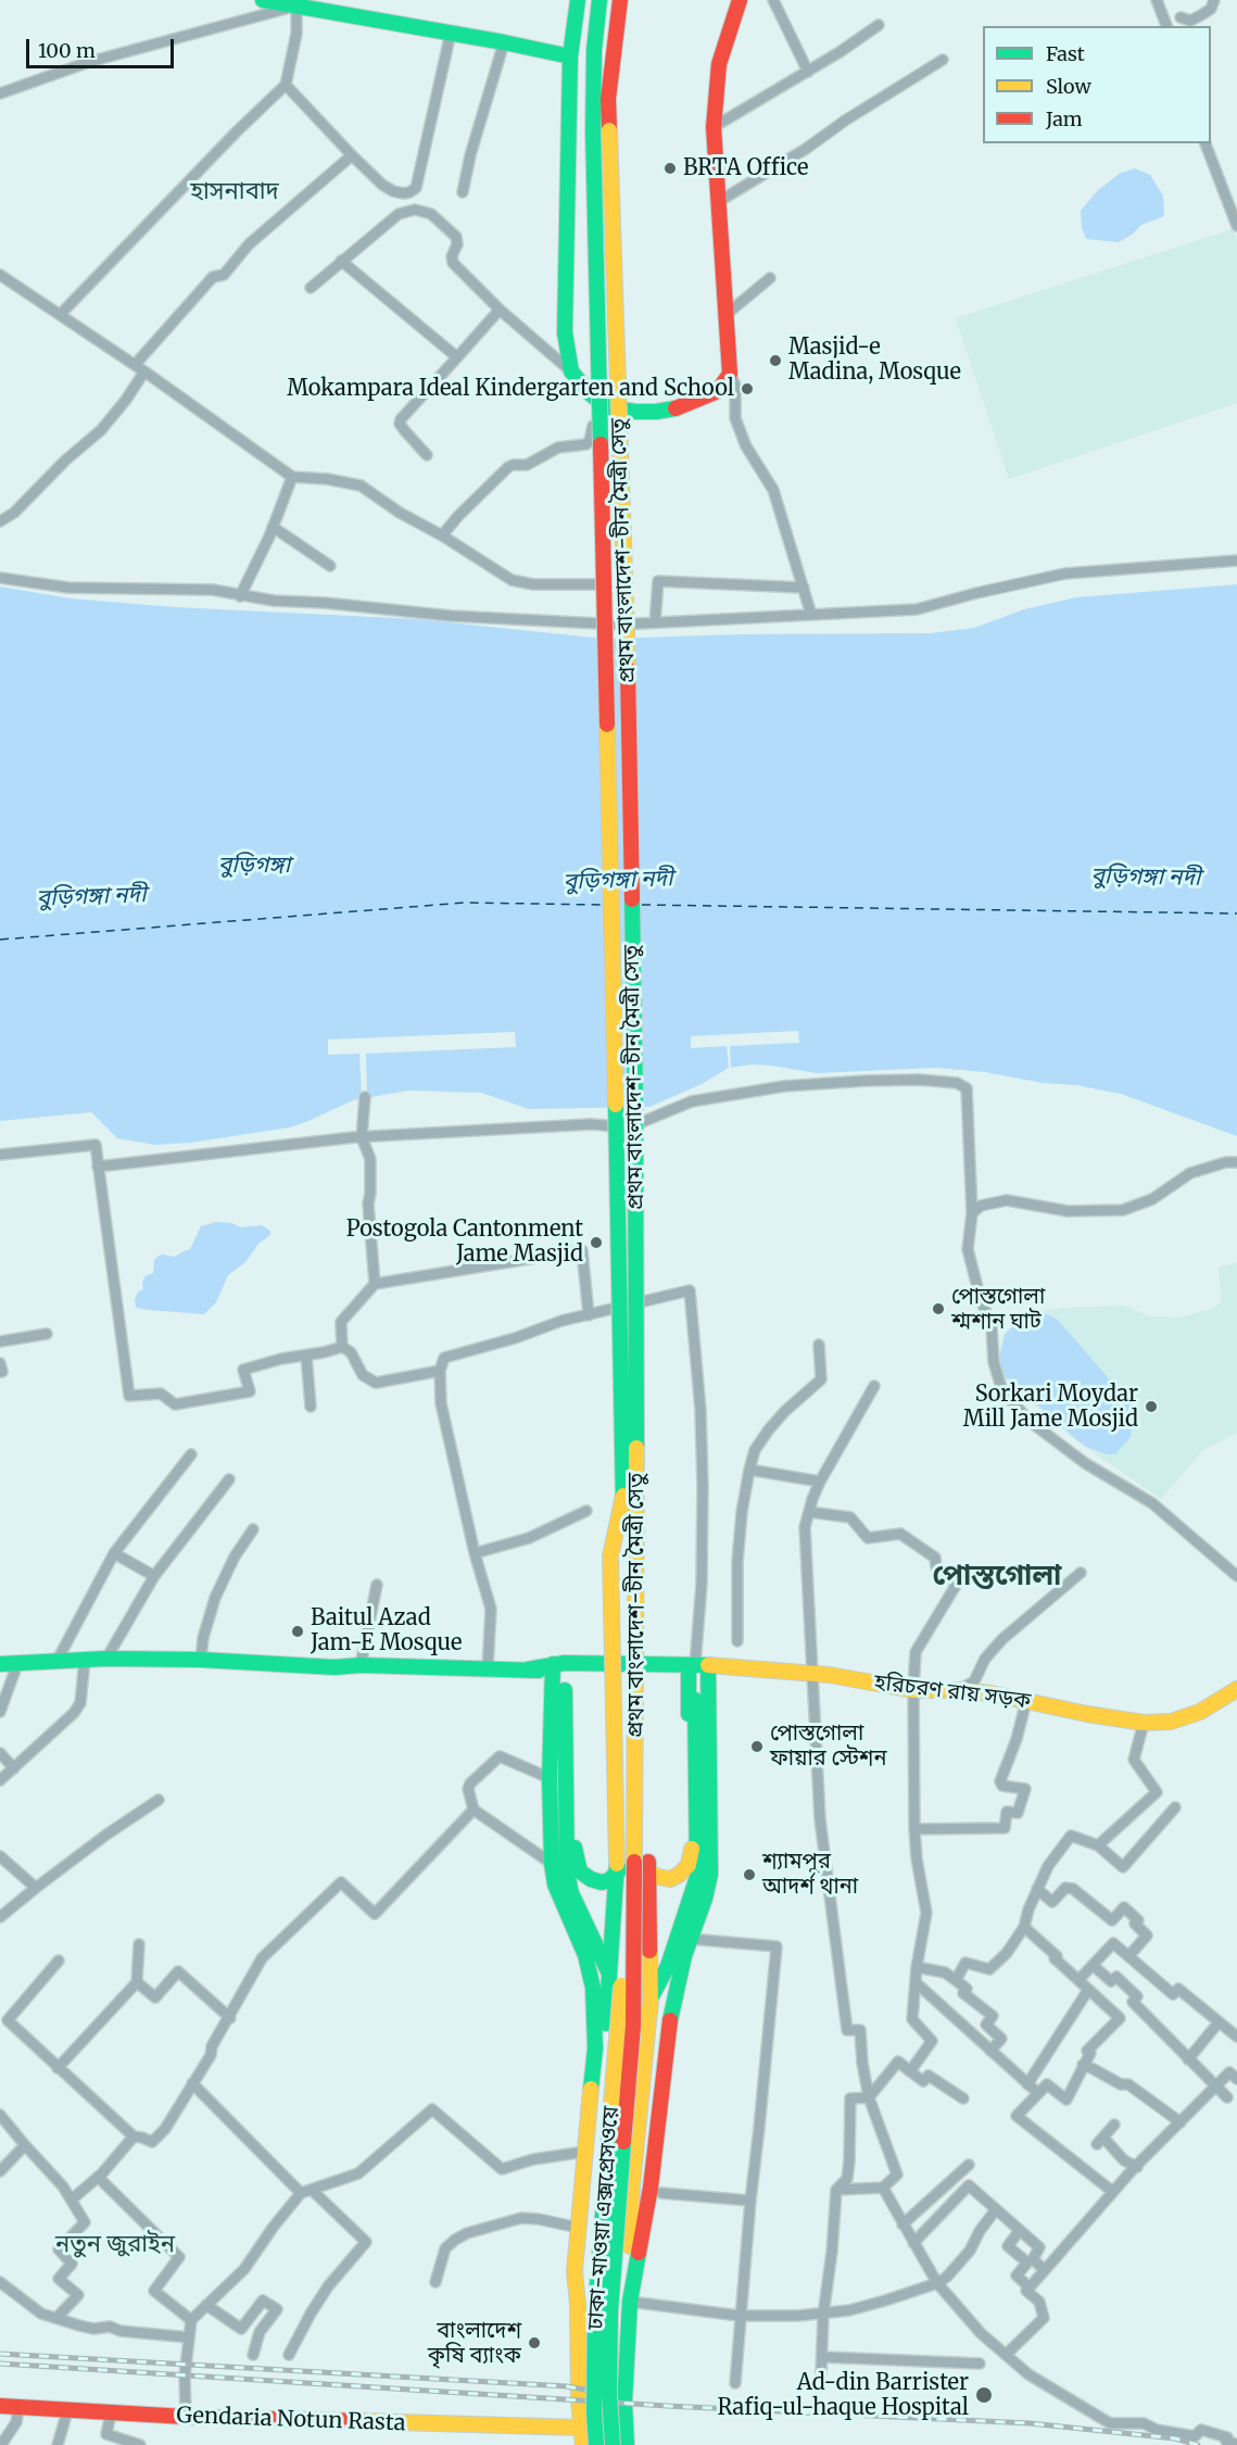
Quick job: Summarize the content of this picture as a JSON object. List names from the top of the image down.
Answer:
{
  "streets": {
    "main road": [
      "প্রথম বাংলাদেশ-চীন মৈত্রী সেতু",
      "হরিচরণ রায় সড়ক",
      "ঢাকা-মাওয়া এক্সপ্রেসওয়ে",
      "Gendaria Notun Rasta"
    ]
  },
  "districts": ["হাসনাবাদ", "পোস্তগোলা", "নতুন জুরাইন"],
  "water": ["বুড়িগঙ্গা", "বুড়িগঙ্গা নদী"],
  "places": [
    "BRTA Office",
    "Masjid-e Madina, Mosque",
    "Mokampara Ideal Kindergarten and School",
    "Postogola Cantonment Jame Masjid",
    "পোস্তগোলা শ্মশান ঘাট",
    "Sorkari Moydar Mill Jame Mosjid",
    "Baitul Azad Jam-E Mosque",
    "পোস্তগোলা ফায়ার স্টেশন",
    "শ্যামপুর আদর্শ থানা",
    "বাংলাদেশ কৃষি ব্যাংক",
    "Ad-din Barrister Rafiq-ul-haque Hospital"
  ],
  "legend": ["Fast", "Slow", "Jam"],
  "scale_bar": "100 m"
}
